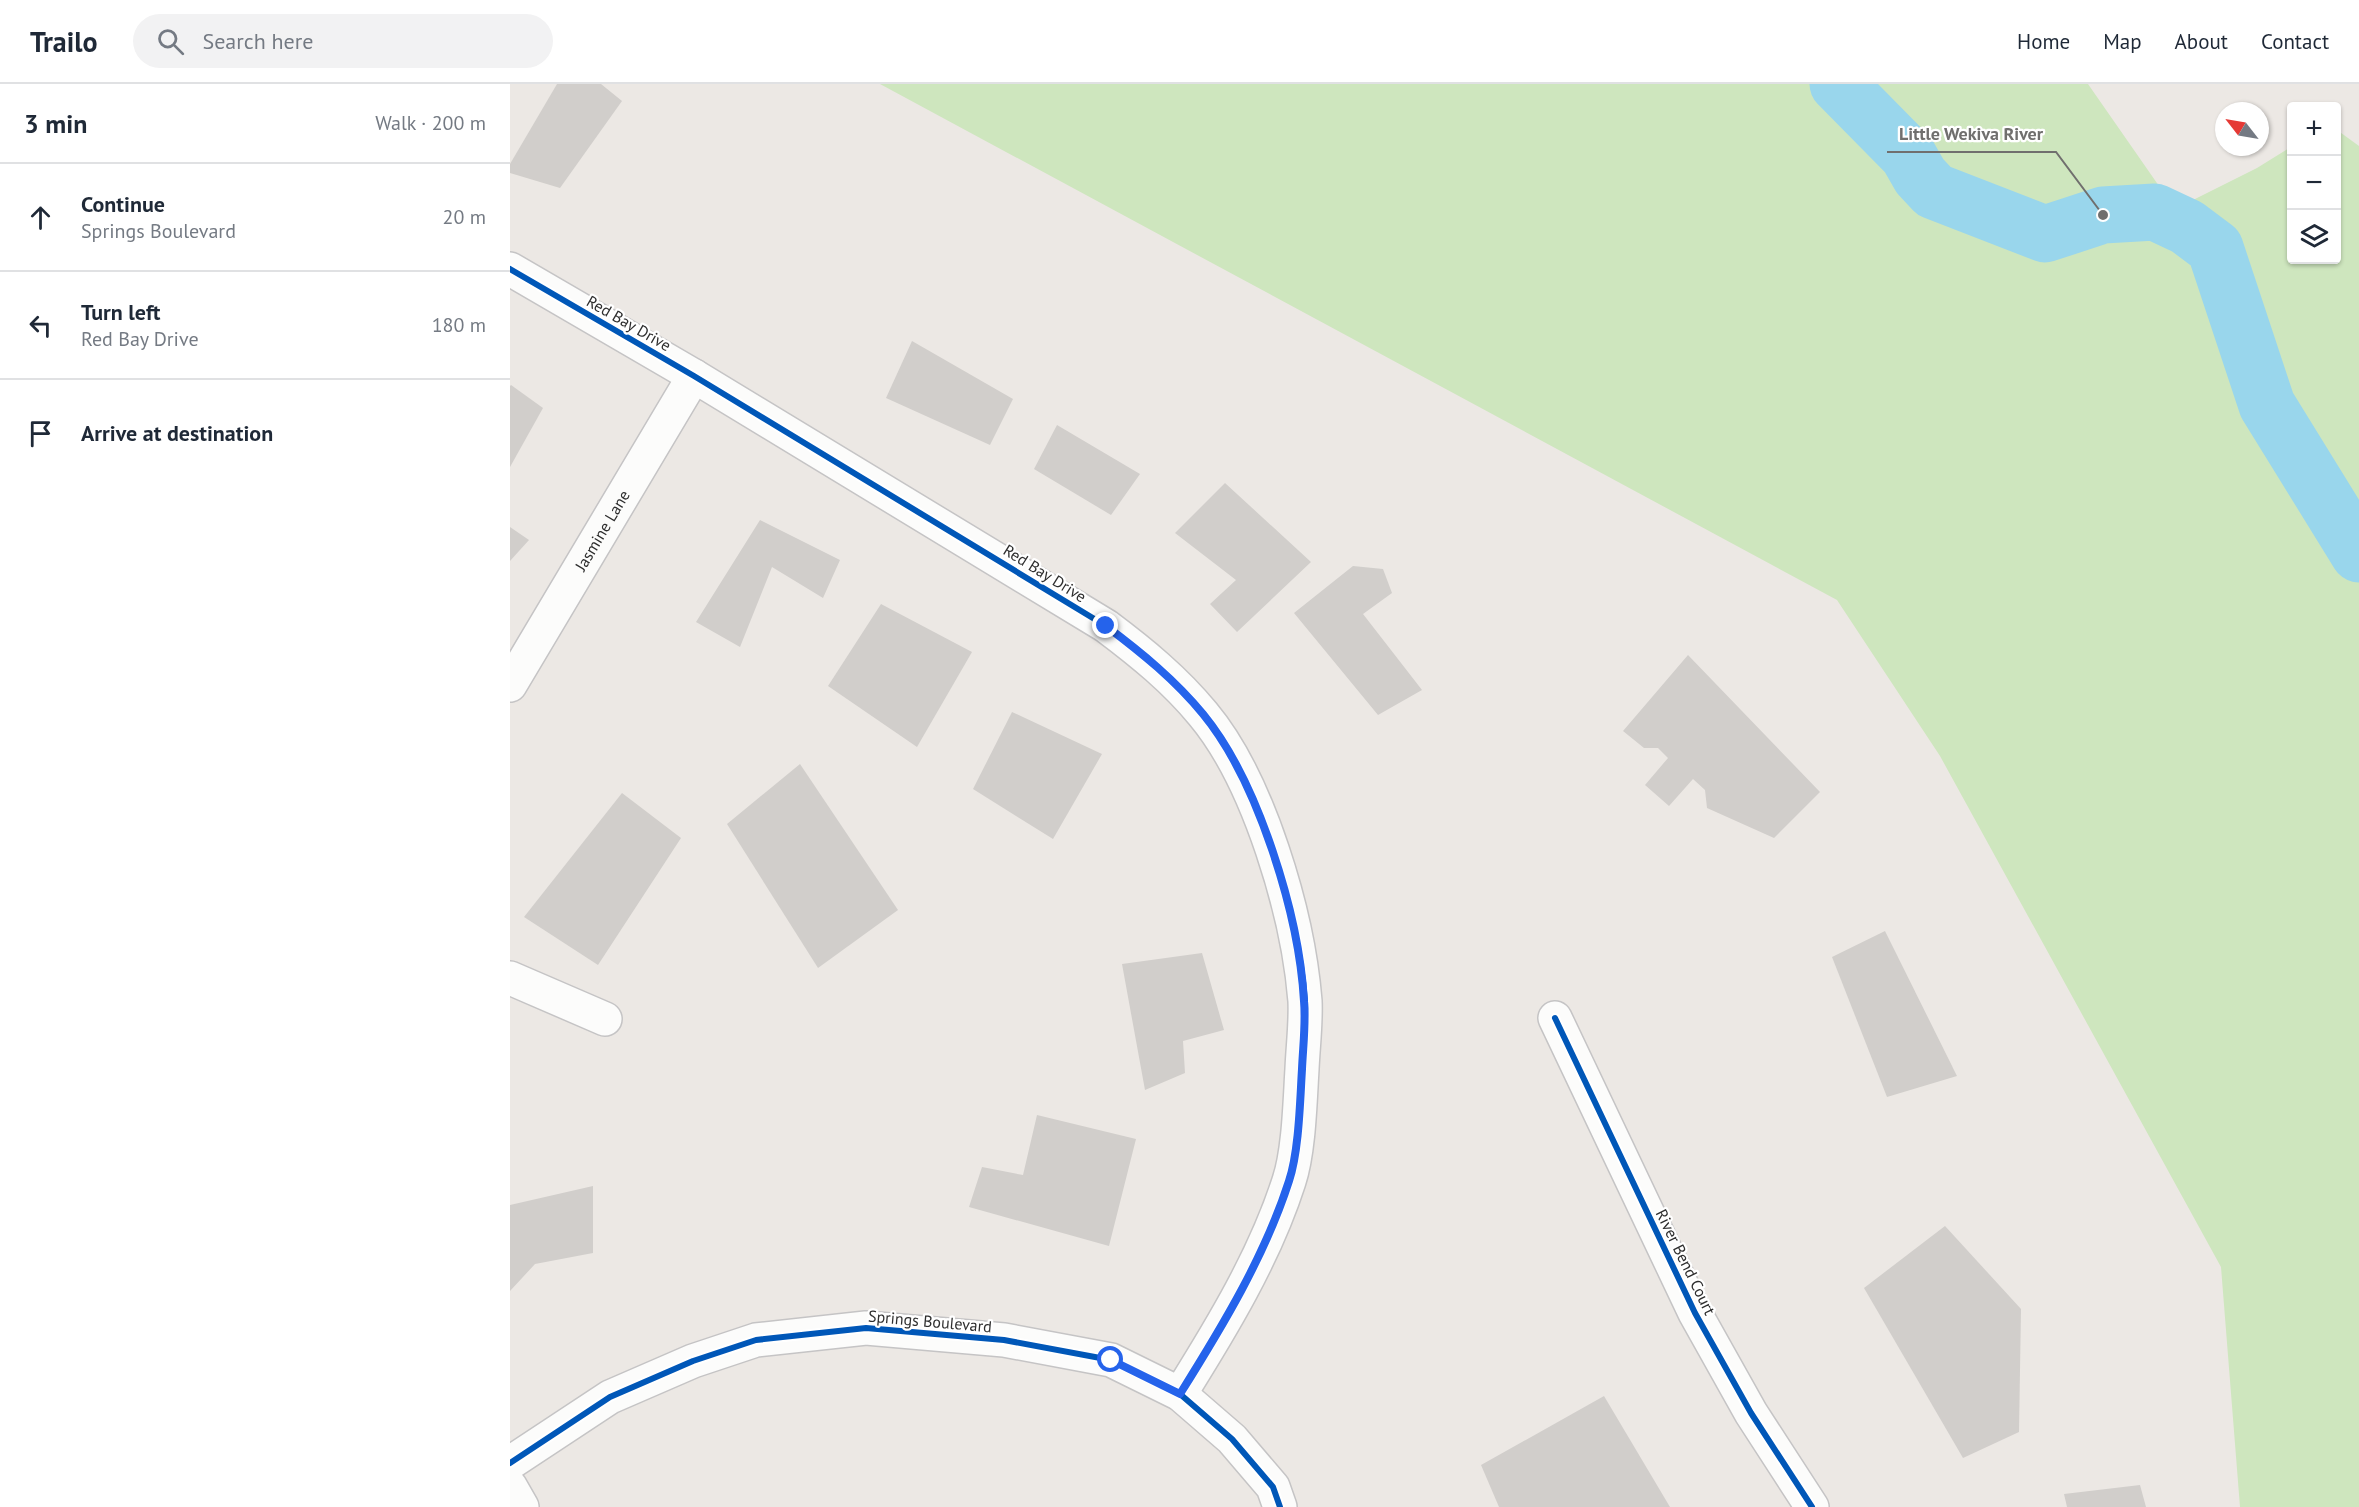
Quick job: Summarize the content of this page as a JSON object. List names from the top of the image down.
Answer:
{
  "streets": {
    "street": [
      "Red Bay Drive",
      "Jasmine Lane",
      "River Bend Court",
      "Springs Boulevard"
    ]
  },
  "crossings": [
    ["Red Bay Drive", "Jasmine Lane"],
    ["Red Bay Drive", "Springs Boulevard"]
  ],
  "places": ["Little Wekiva River"],
  "north": "top left",
  "page": {
    "header": "Trailo",
    "search": "Search here",
    "nav": [
      "Home",
      "Map",
      "About",
      "Contact"
    ],
    "heading": ["3 min", "Walk · 200 m"],
    "map_buttons": ["+", "−"],
    "list": [
      ["Continue", "Springs Boulevard", "20 m"],
      ["Turn left", "Red Bay Drive", "180 m"],
      "Arrive at destination"
    ]
  }
}
